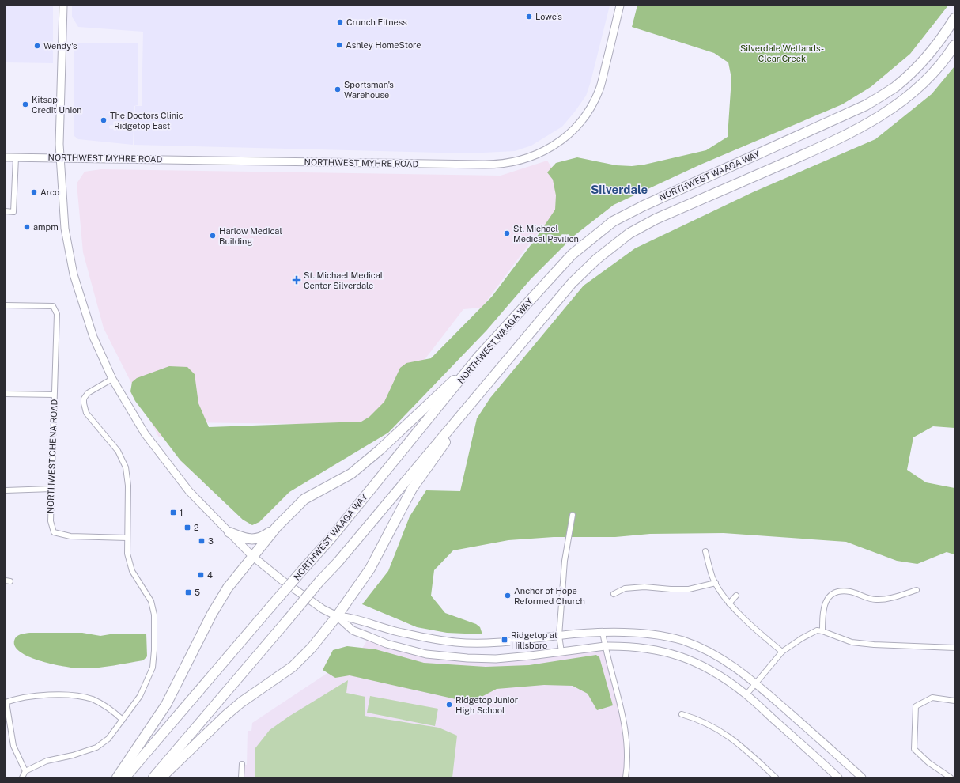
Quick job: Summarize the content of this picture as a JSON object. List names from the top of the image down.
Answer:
{
  "streets": {
    "highway": ["NORTHWEST WAAGA WAY"],
    "main road": ["NORTHWEST MYHRE ROAD"],
    "street": ["NORTHWEST CHENA ROAD"]
  },
  "districts": ["Silverdale"],
  "parks": ["Silverdale Wetlands- Clear Creek"],
  "places": {
    "other": [
      "Lowe's",
      "Crunch Fitness",
      "Ashley HomeStore",
      "Wendy's",
      "Sportsman's Warehouse",
      "Kitsap Credit Union",
      "The Doctors Clinic - Ridgetop East",
      "Arco",
      "ampm",
      "St. Michael Medical Pavilion",
      "Harlow Medical Building",
      "Anchor of Hope Reformed Church",
      "Ridgetop Junior High School"
    ],
    "health": ["St. Michael Medical Center Silverdale"],
    "transit": [
      "1",
      "2",
      "3",
      "4",
      "5",
      "Ridgetop at Hillsboro"
    ]
  }
}
